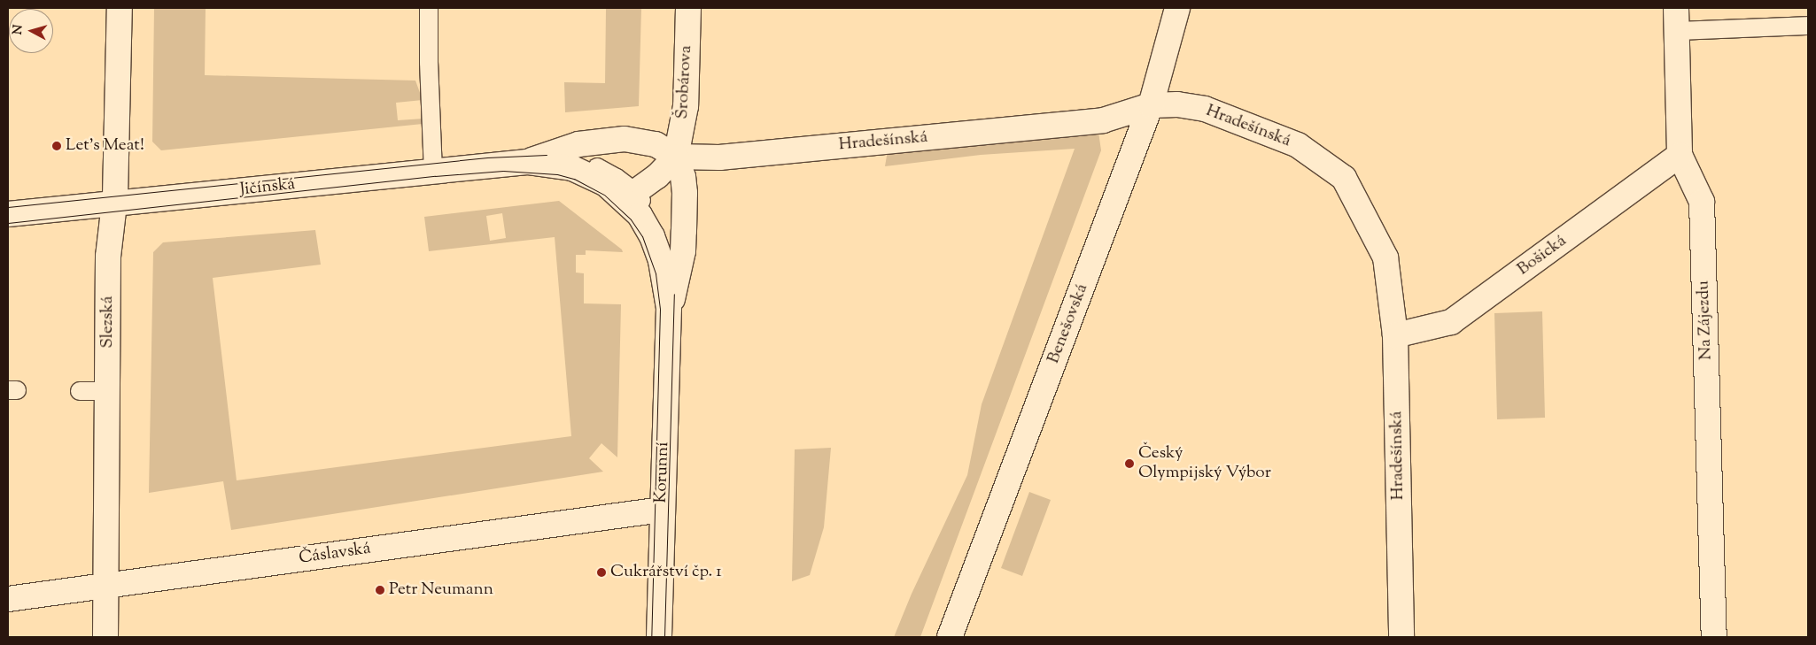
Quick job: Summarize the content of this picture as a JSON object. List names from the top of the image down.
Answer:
{
  "streets": {
    "street": [
      "Šrobárova",
      "Hradešínská",
      "Jičínská",
      "Bošická",
      "Na Zájezdu",
      "Slezská",
      "Benešovská",
      "Korunní",
      "Čáslavská"
    ]
  },
  "crossings": [
    ["Šrobárova", "Hradešínská"],
    ["Šrobárova", "Jičínská"],
    ["Šrobárova", "Korunní"],
    ["Hradešínská", "Jičínská"],
    ["Hradešínská", "Bošická"],
    ["Hradešínská", "Benešovská"],
    ["Hradešínská", "Korunní"],
    ["Jičínská", "Slezská"],
    ["Jičínská", "Korunní"],
    ["Bošická", "Na Zájezdu"],
    ["Slezská", "Čáslavská"],
    ["Korunní", "Čáslavská"]
  ],
  "places": [
    "Let's Meat!",
    "Český Olympijský Výbor",
    "Cukrářství čp. 1",
    "Petr Neumann"
  ],
  "north": "left"
}
